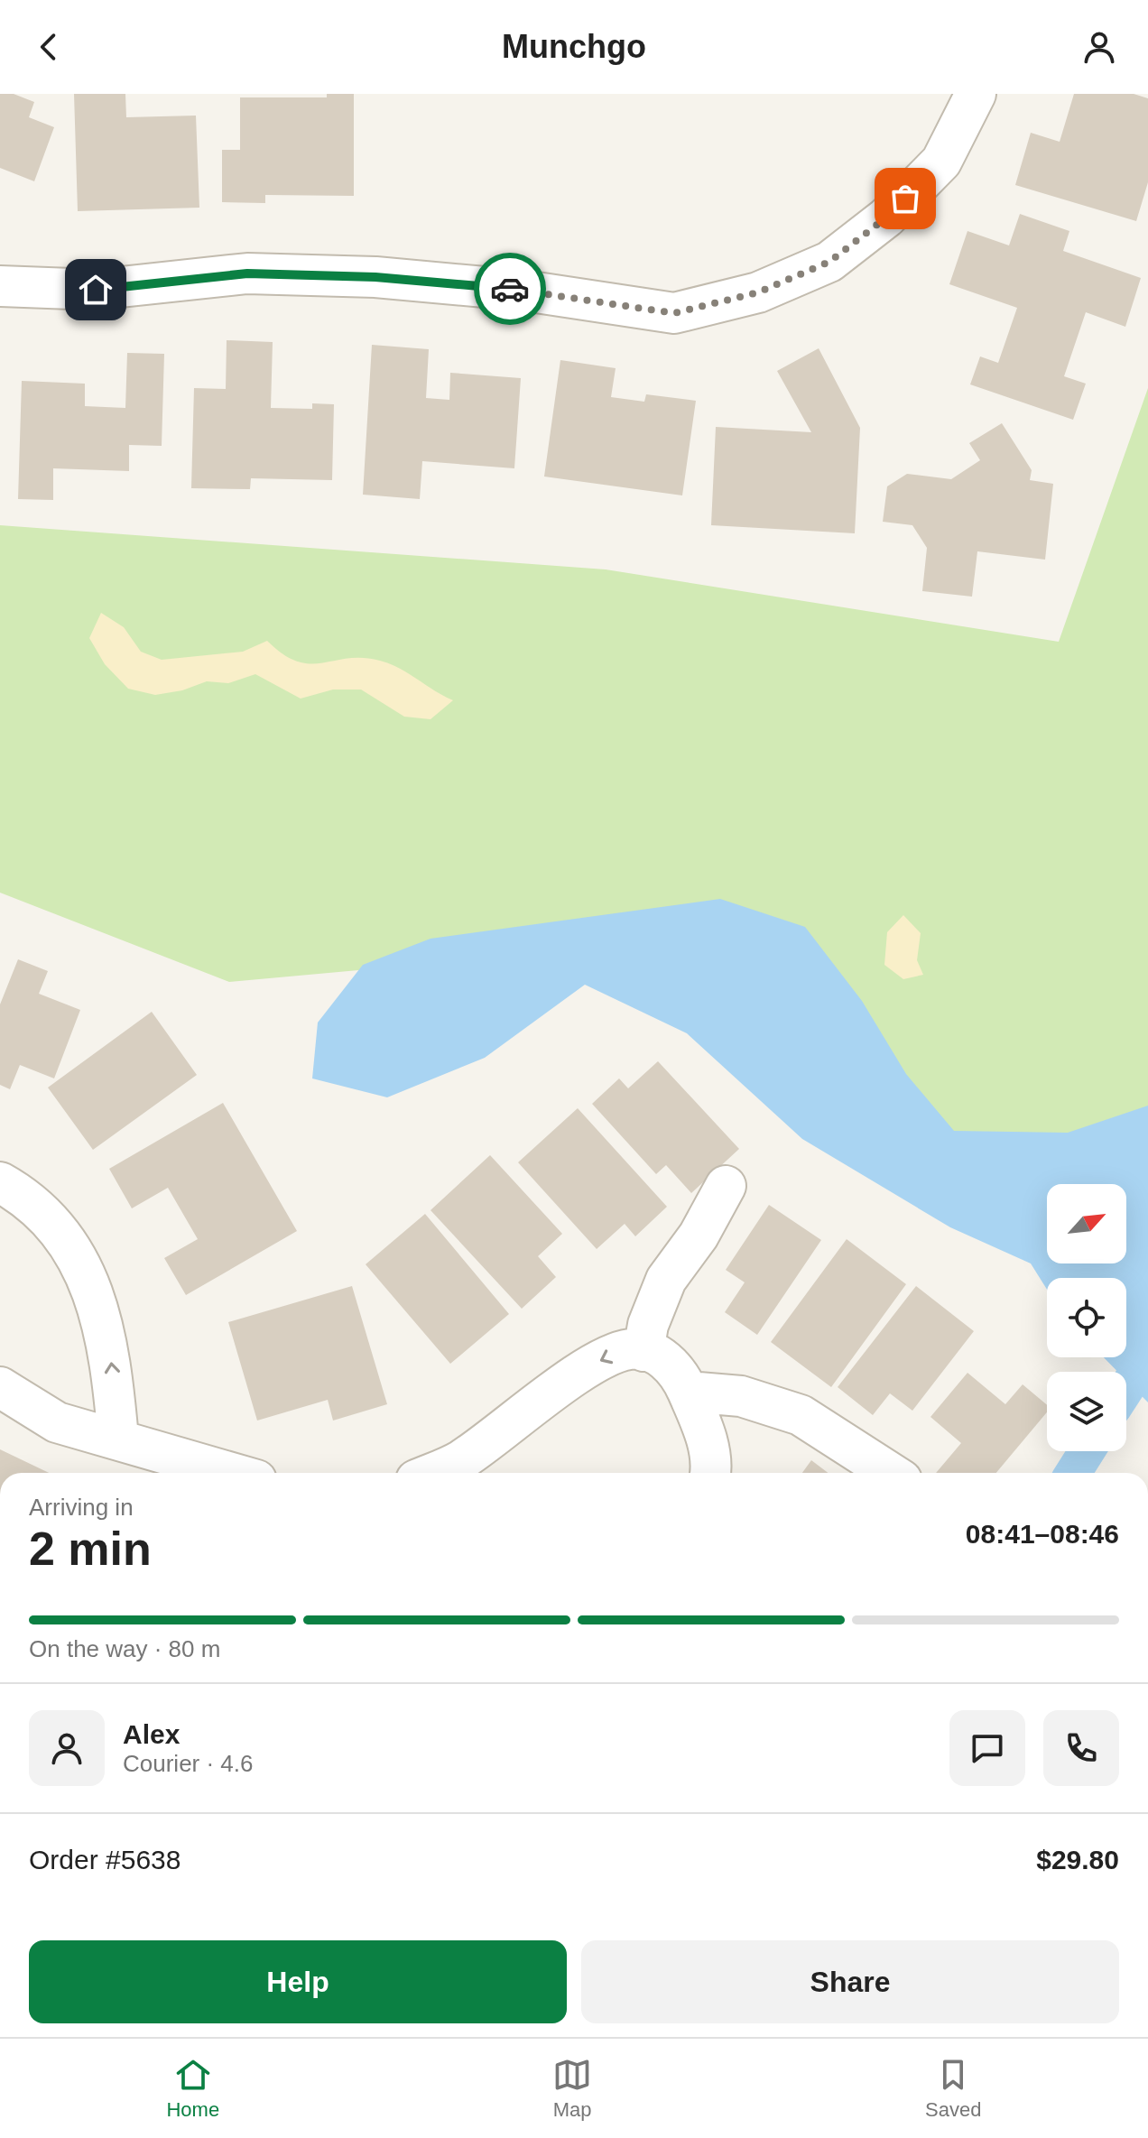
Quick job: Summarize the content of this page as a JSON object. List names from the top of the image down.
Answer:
{
  "north": "top right",
  "page": {
    "header": "Munchgo",
    "heading": ["2 min", "Arriving in", "08:41–08:46"],
    "panel": [
      "Alex",
      "Courier · 4.6",
      "Order #5638",
      "$29.80"
    ],
    "bar": "On the way · 80 m",
    "buttons": ["Help", "Share"],
    "tabs": ["Home", "Map", "Saved"]
  }
}
